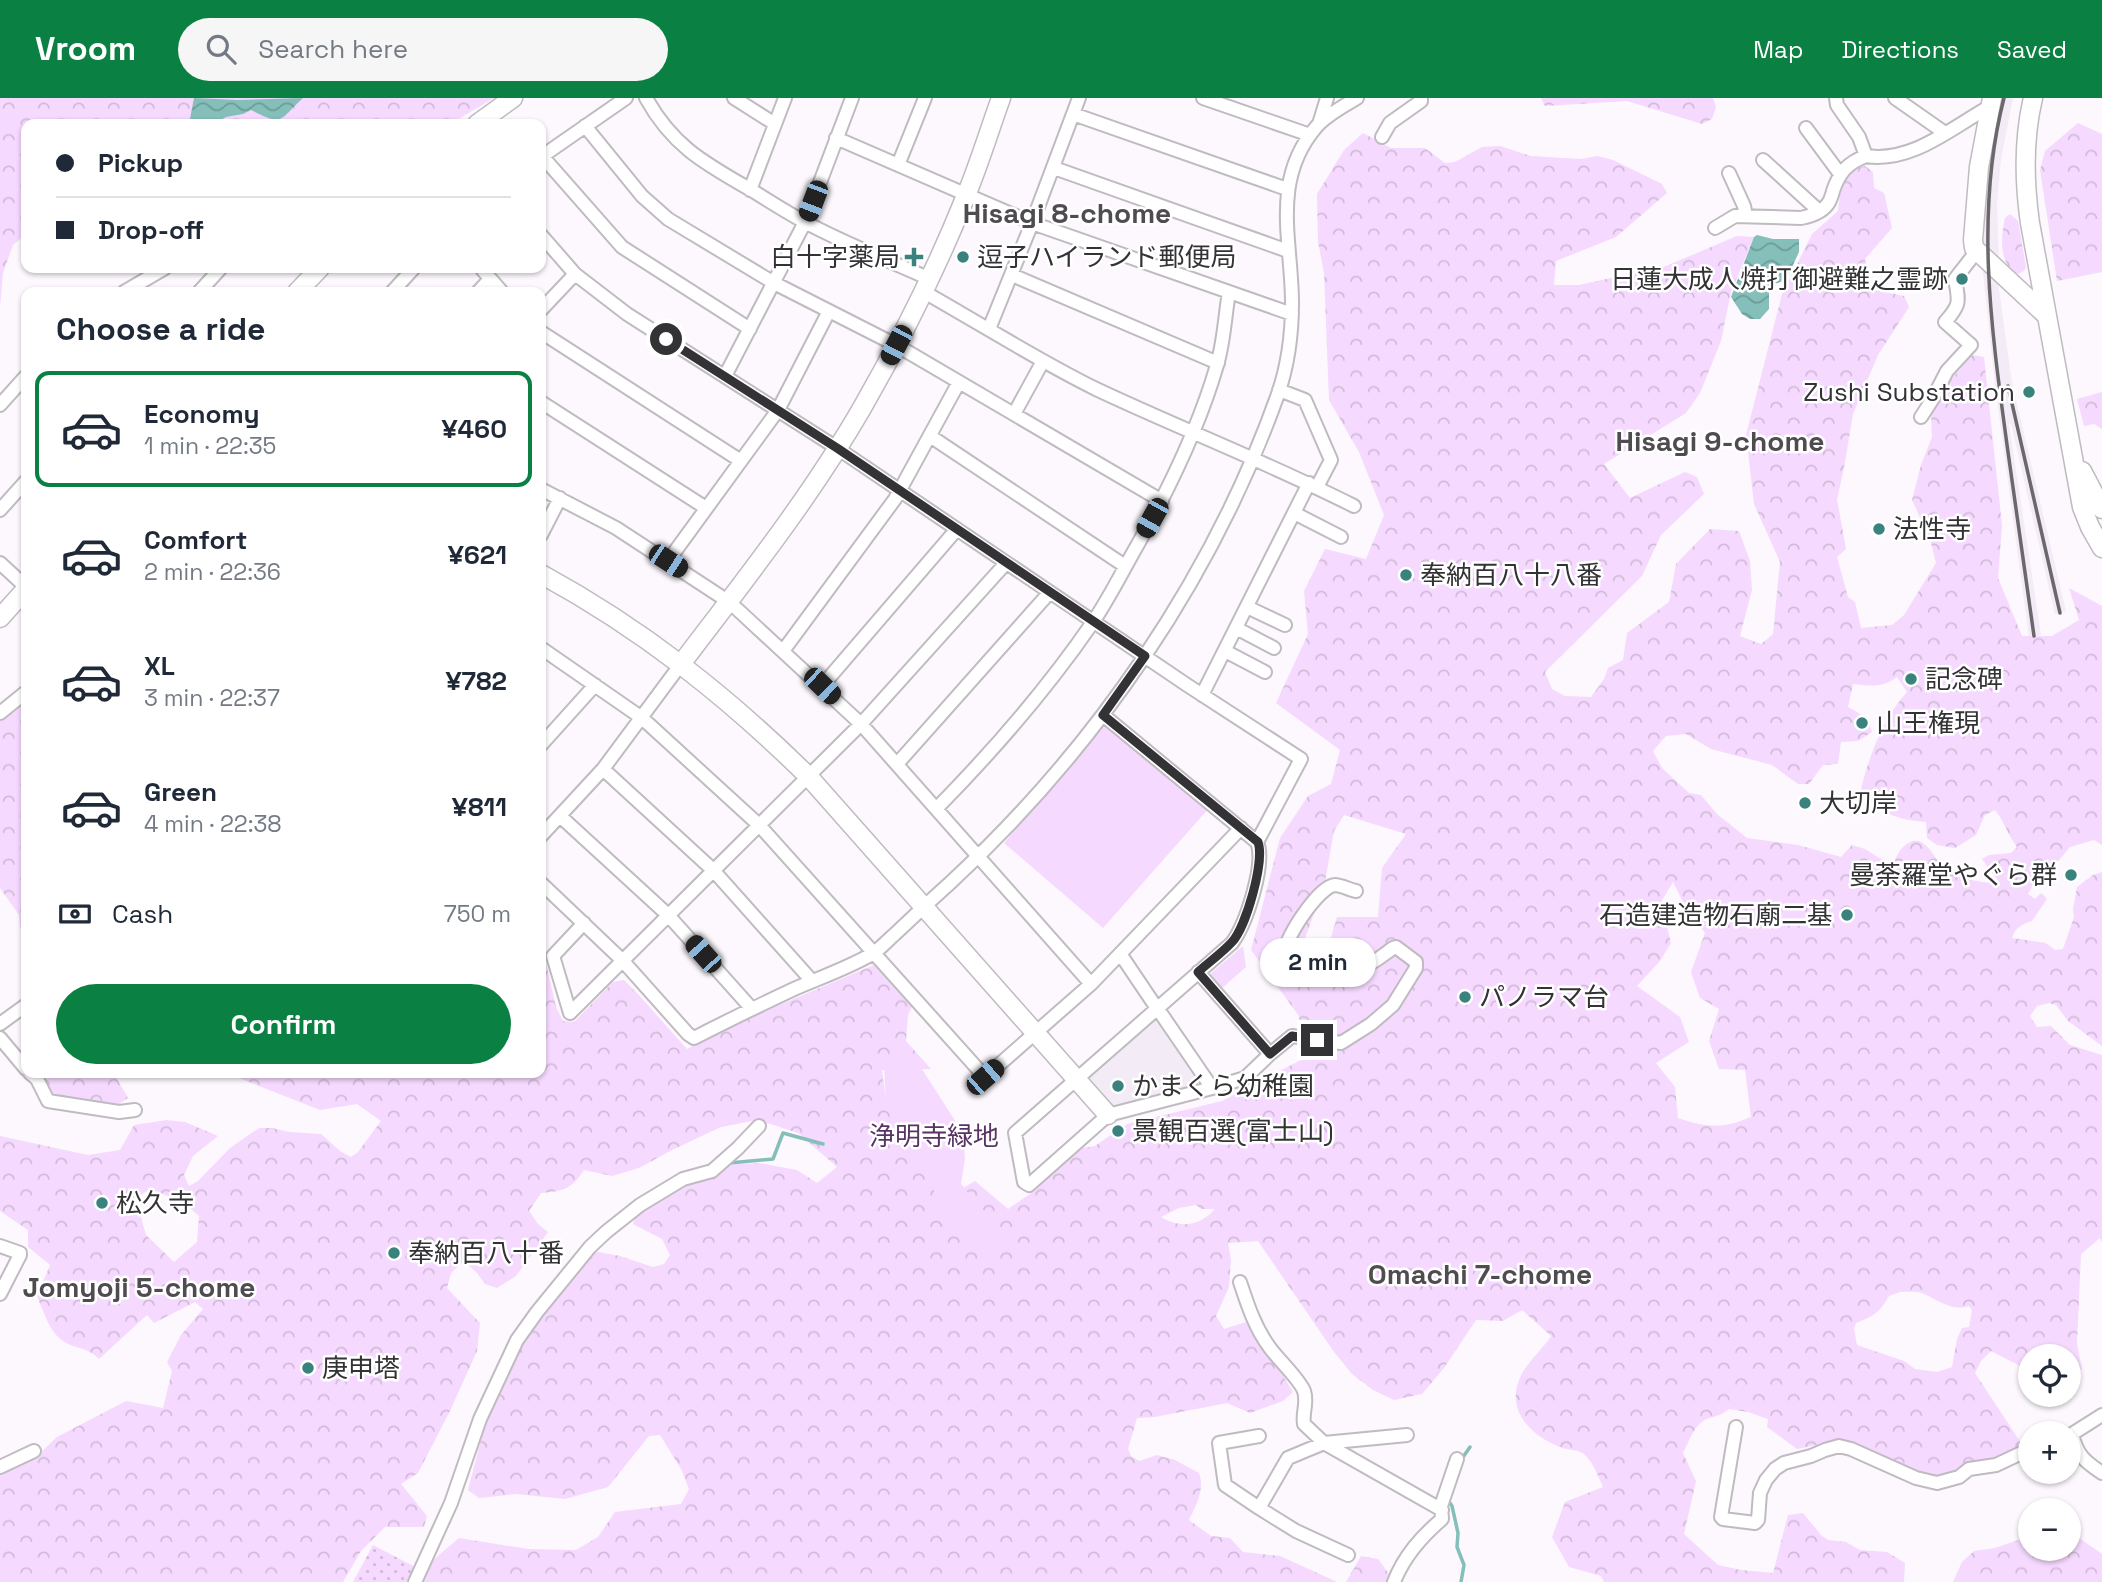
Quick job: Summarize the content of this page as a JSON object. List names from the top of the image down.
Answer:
{
  "districts": [
    "Hisagi 8-chome",
    "Hisagi 9-chome",
    "Omachi 7-chome",
    "Jomyoji 5-chome"
  ],
  "parks": ["浄明寺緑地"],
  "places": {
    "health": ["白十字薬局"],
    "other": [
      "逗子ハイランド郵便局",
      "日蓮大成人焼打御避難之霊跡",
      "Zushi Substation",
      "法性寺",
      "奉納百八十八番",
      "記念碑",
      "山王権現",
      "大切岸",
      "曼荼羅堂やぐら群",
      "石造建造物石廟二基",
      "パノラマ台",
      "かまくら幼稚園",
      "景観百選(富士山)",
      "松久寺",
      "奉納百八十番",
      "庚申塔"
    ]
  },
  "page": {
    "header": "Vroom",
    "search": "Search here",
    "nav": ["Map", "Directions", "Saved"],
    "banner": ["Pickup", "Drop-off"],
    "heading": "Choose a ride",
    "list": [
      {
        "name": "Economy",
        "note": "1 min · 22:35",
        "value": "¥460"
      },
      {
        "name": "Comfort",
        "note": "2 min · 22:36",
        "value": "¥621"
      },
      {
        "name": "XL",
        "note": "3 min · 22:37",
        "value": "¥782"
      },
      {
        "name": "Green",
        "note": "4 min · 22:38",
        "value": "¥811"
      }
    ],
    "pay": ["Cash", "750 m"],
    "bubble": "2 min",
    "buttons": "Confirm",
    "map_buttons": ["+", "−"]
  }
}
